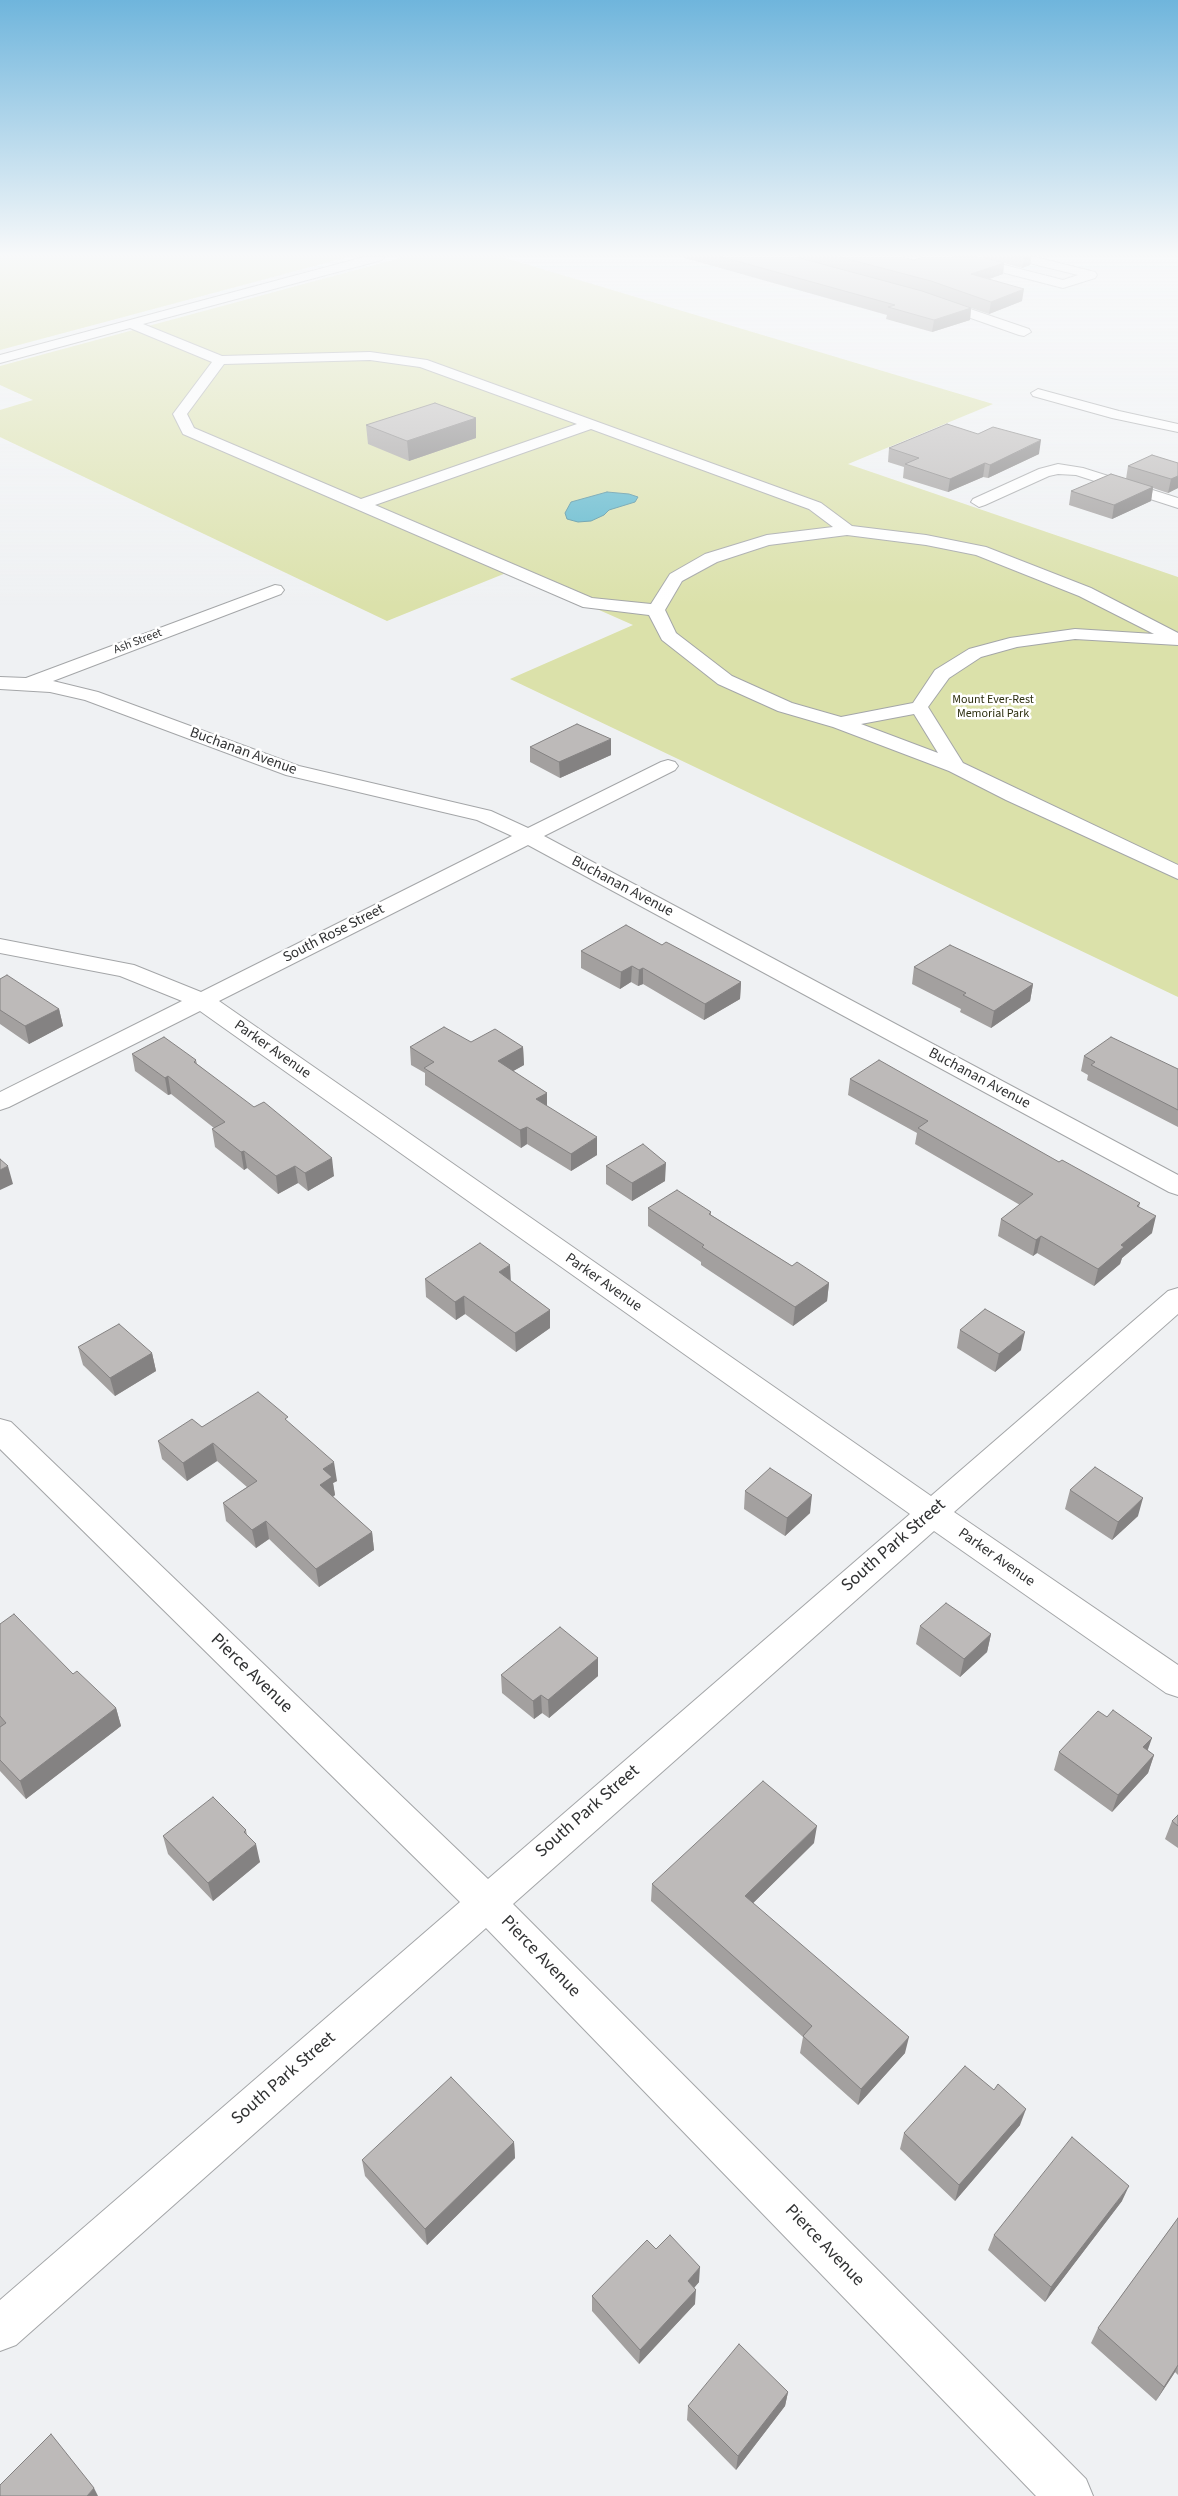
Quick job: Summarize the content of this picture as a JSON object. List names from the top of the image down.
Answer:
{
  "streets": {
    "street": [
      "Ash Street",
      "Buchanan Avenue",
      "South Rose Street",
      "Parker Avenue",
      "South Park Street",
      "Pierce Avenue"
    ]
  },
  "crossings": [
    ["Ash Street", "Buchanan Avenue"],
    ["Buchanan Avenue", "South Rose Street"],
    ["South Rose Street", "Parker Avenue"],
    ["Parker Avenue", "South Park Street"],
    ["South Park Street", "Pierce Avenue"]
  ],
  "parks": ["Mount Ever-Rest Memorial Park"]
}
